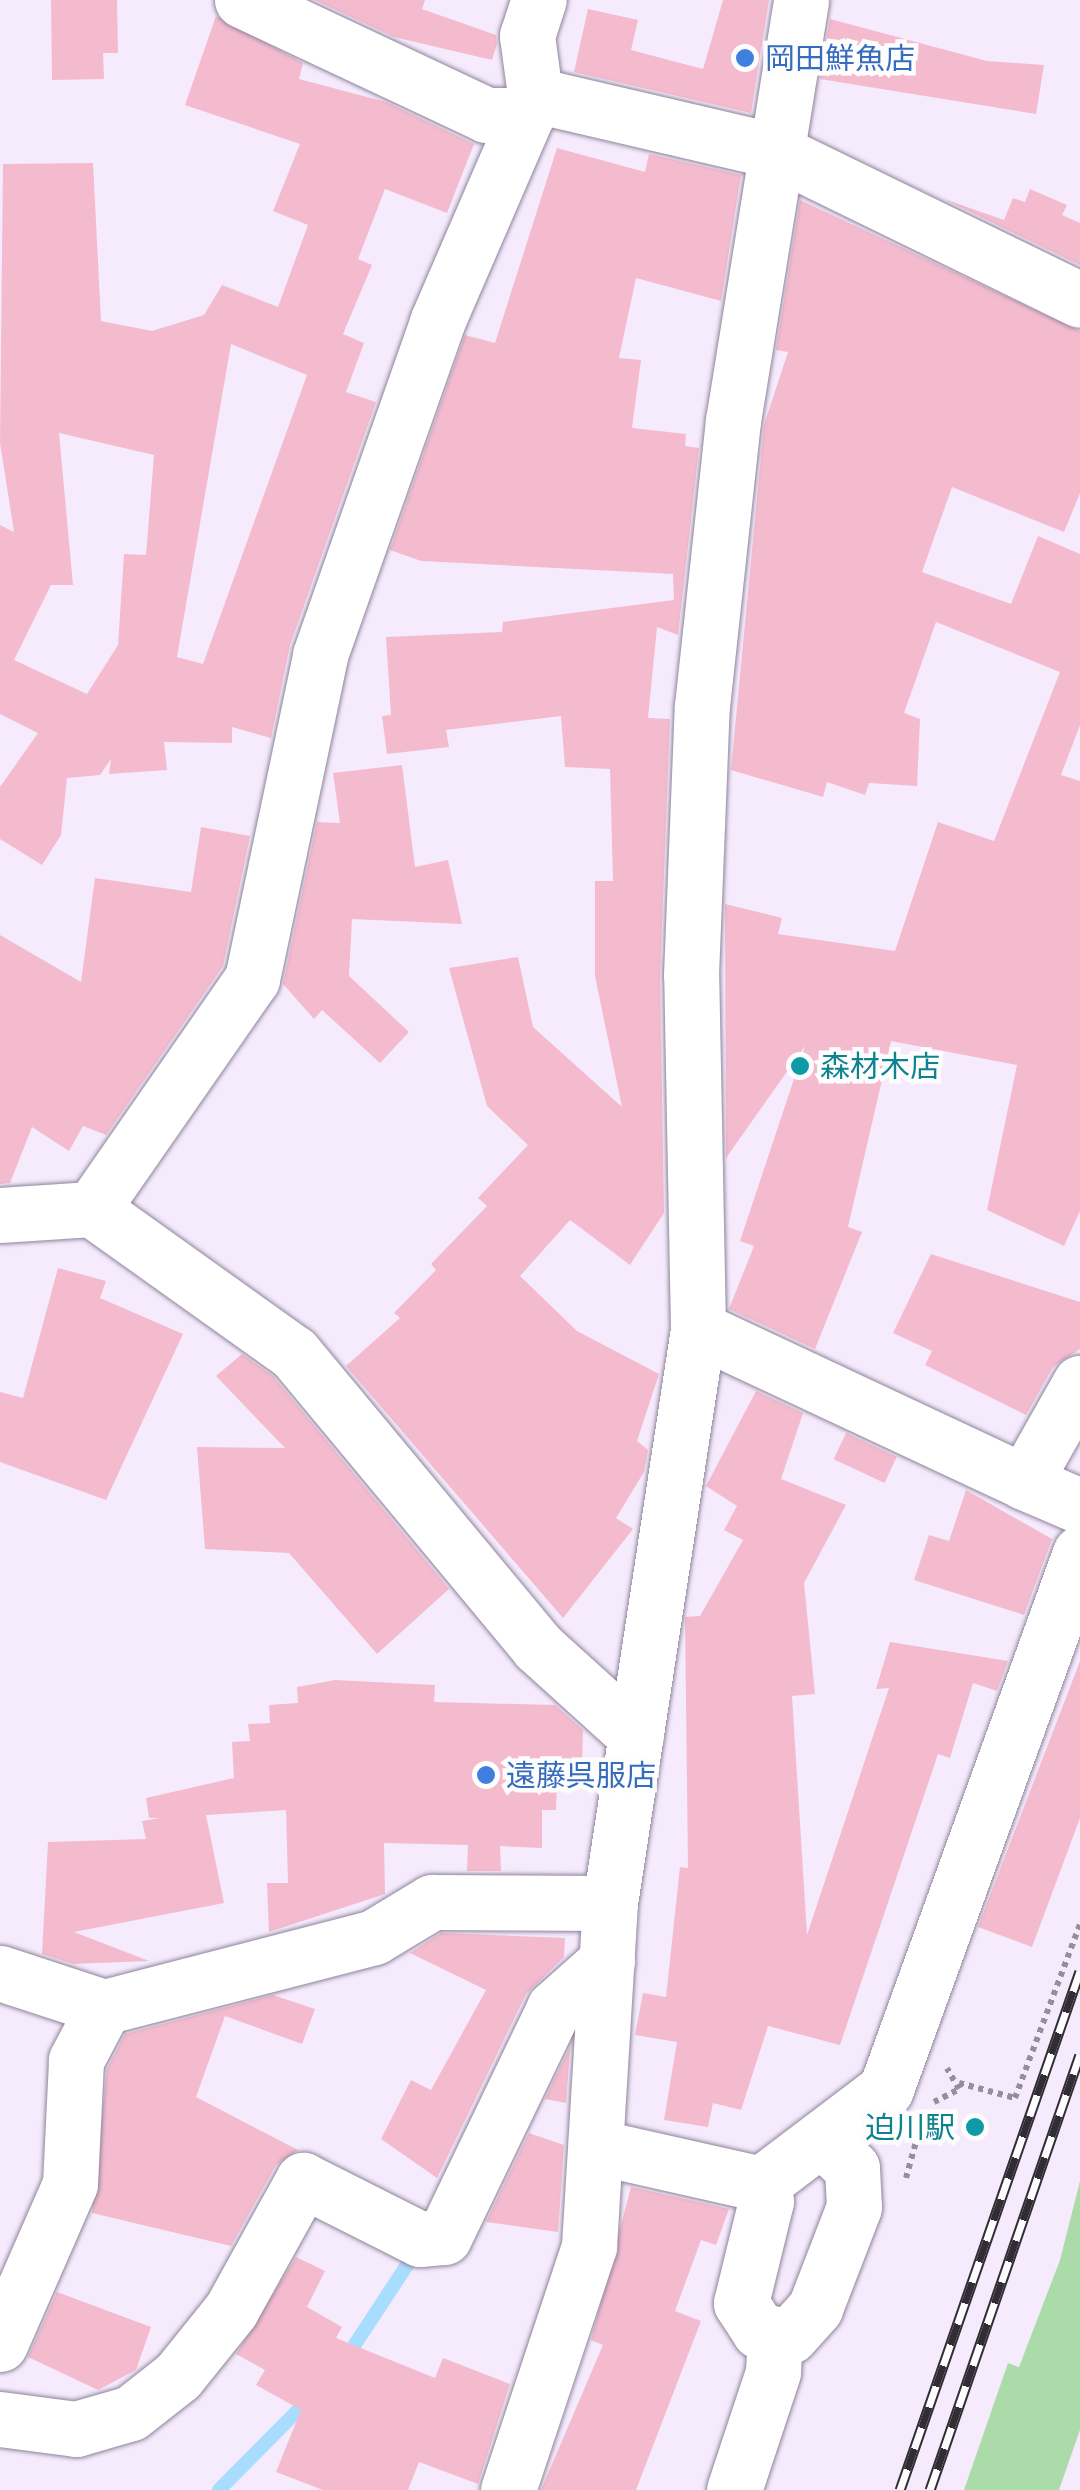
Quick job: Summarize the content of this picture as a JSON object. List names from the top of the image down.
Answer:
{
  "places": [
    "岡田鮮魚店",
    "森材木店",
    "遠藤呉服店",
    "迫川駅"
  ]
}
